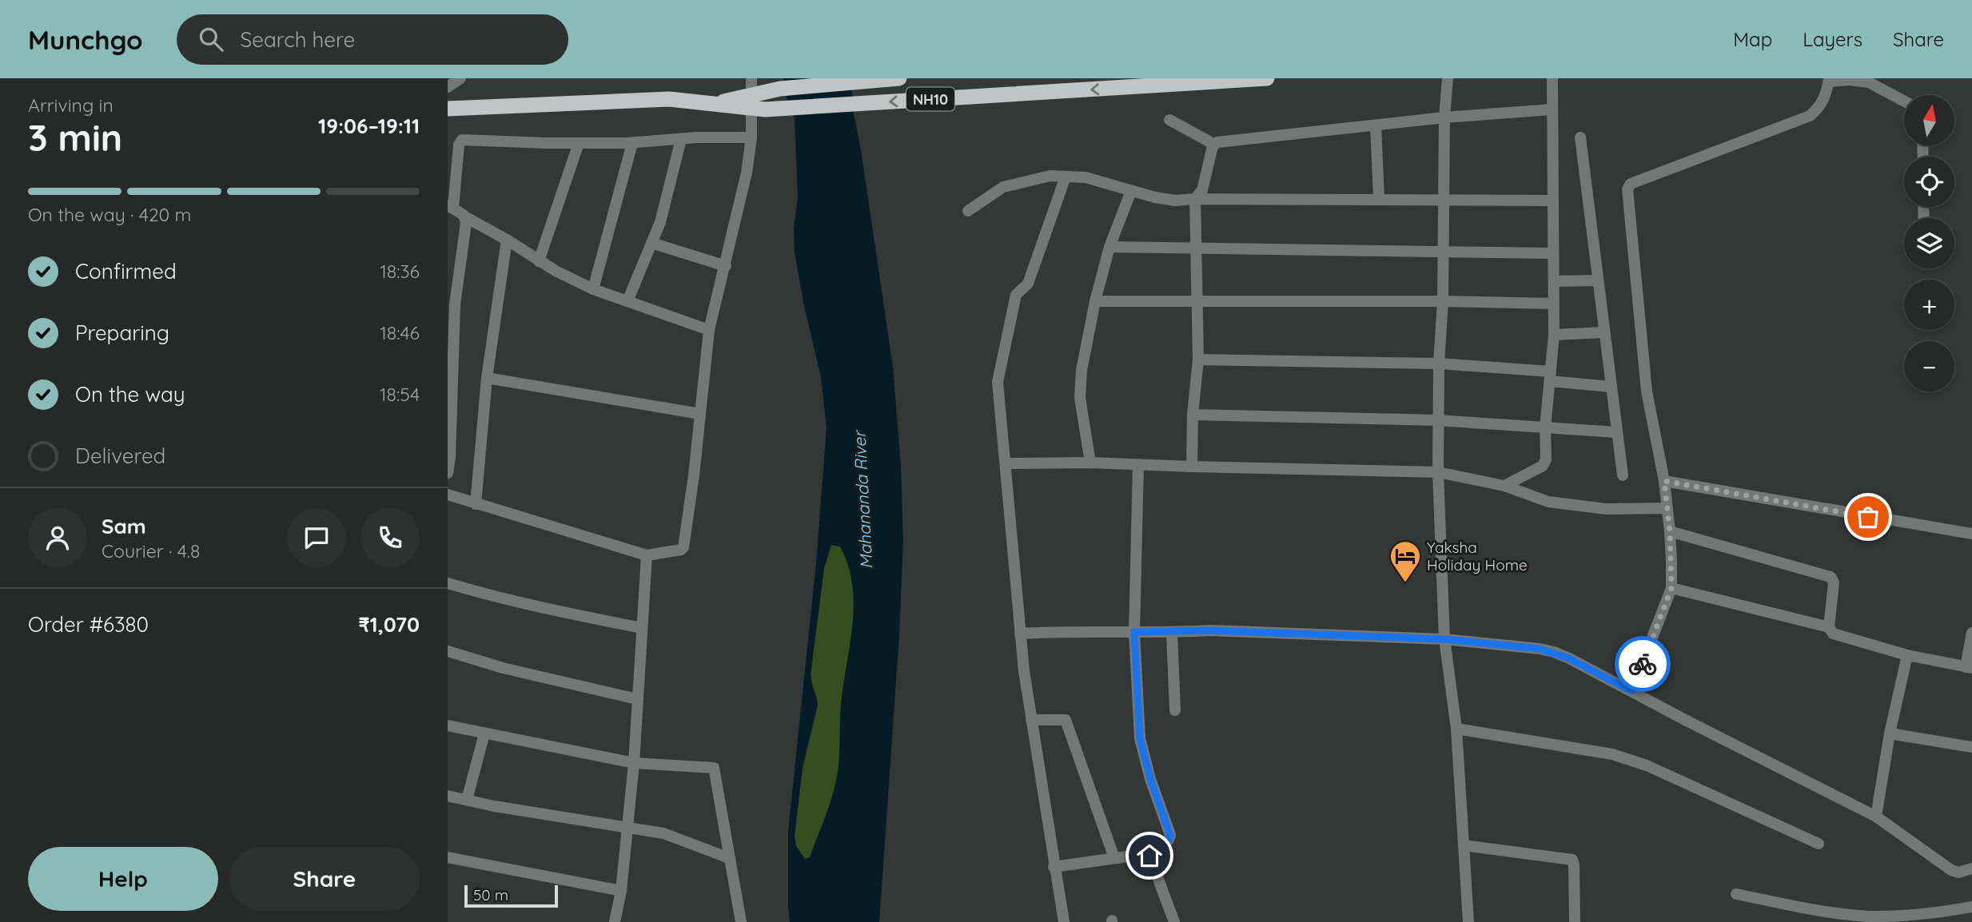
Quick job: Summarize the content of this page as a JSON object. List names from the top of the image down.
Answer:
{
  "streets": {
    "highway": ["NH10"]
  },
  "water": ["Mahananda River"],
  "places": {
    "hotel": ["Yaksha Holiday Home"]
  },
  "scale_bar": "50 m",
  "north": "top",
  "page": {
    "header": "Munchgo",
    "search": "Search here",
    "nav": ["Map", "Layers", "Share"],
    "heading": ["3 min", "Arriving in", "19:06–19:11"],
    "panel": [
      "Sam",
      "Courier · 4.8",
      "Order #6380",
      "₹1,070"
    ],
    "map_buttons": ["+", "−"],
    "bar": "On the way · 420 m",
    "list": [
      ["Confirmed", "18:36"],
      ["Preparing", "18:46"],
      ["On the way", "18:54"],
      "Delivered"
    ],
    "buttons": ["Help", "Share"],
    "scale": "50 m"
  }
}
